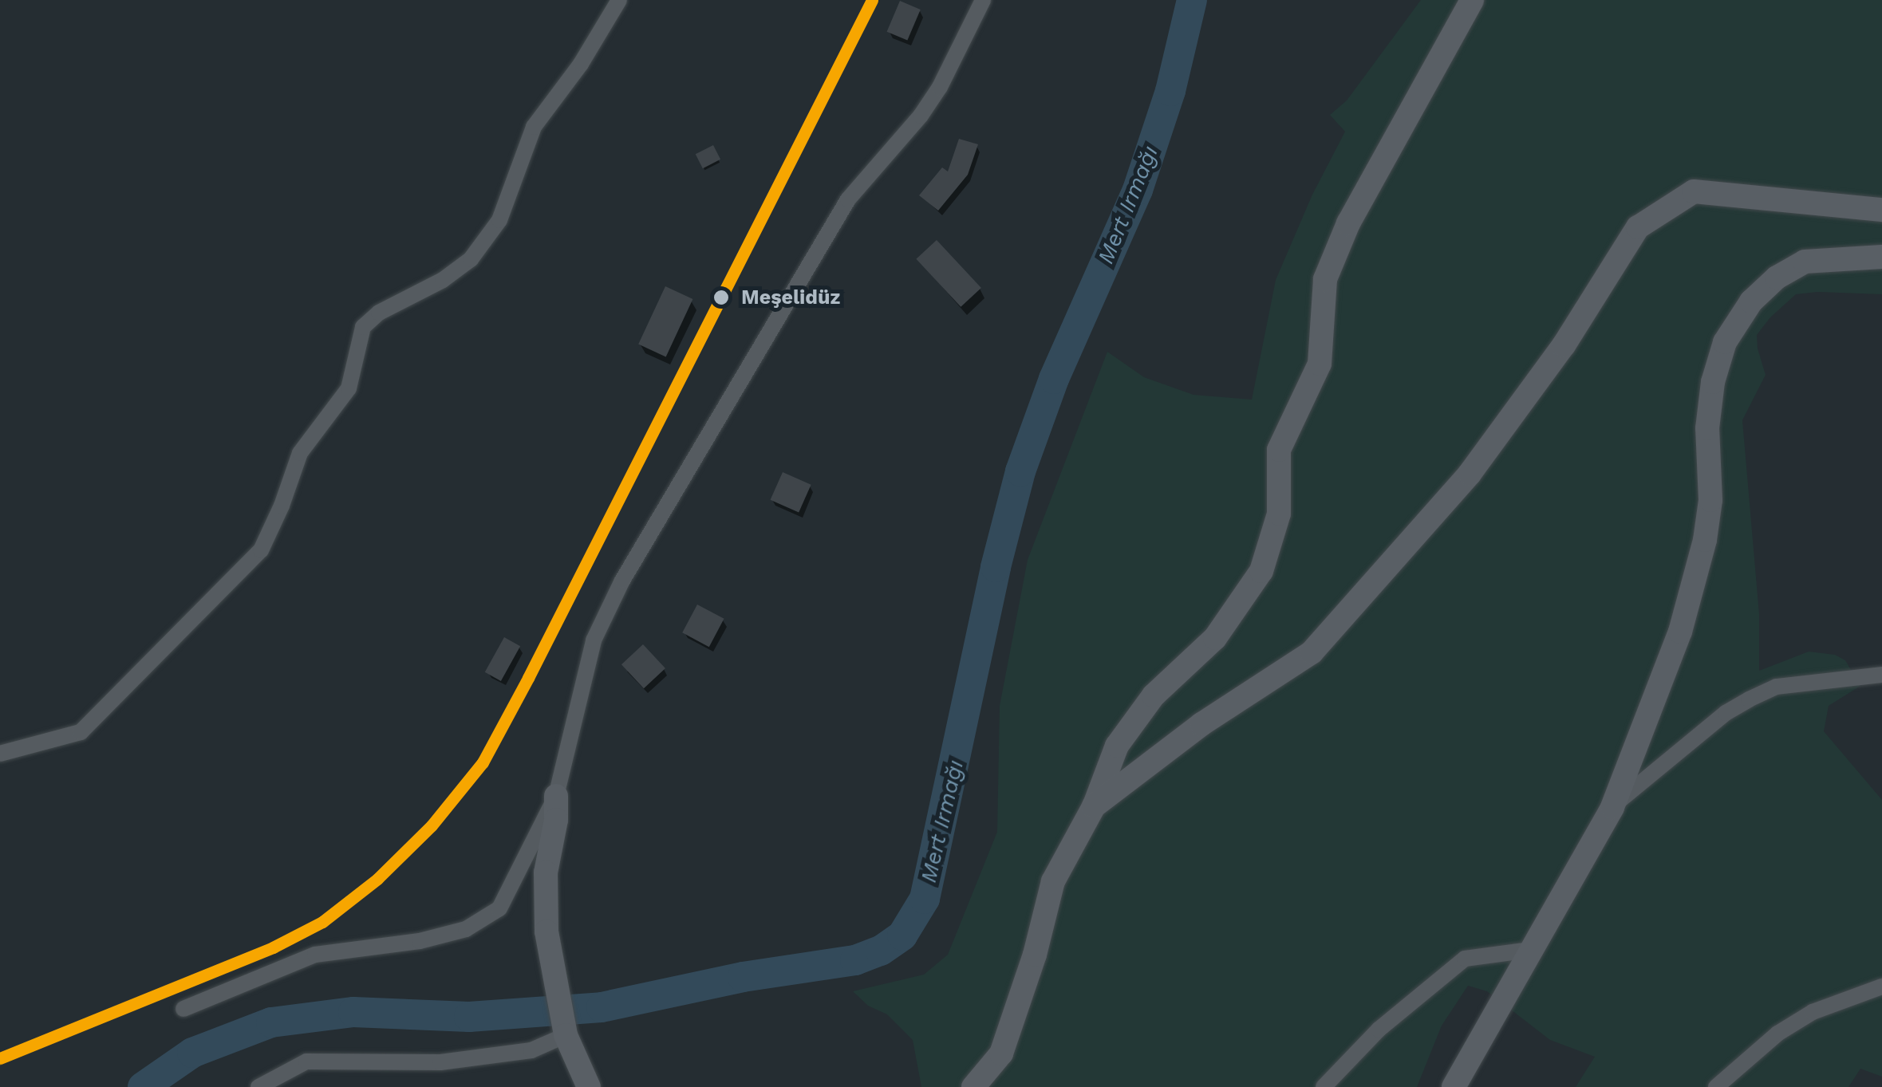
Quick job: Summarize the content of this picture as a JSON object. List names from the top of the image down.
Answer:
{
  "water": ["Mert Irmağı"],
  "places": ["Meşelidüz"]
}
